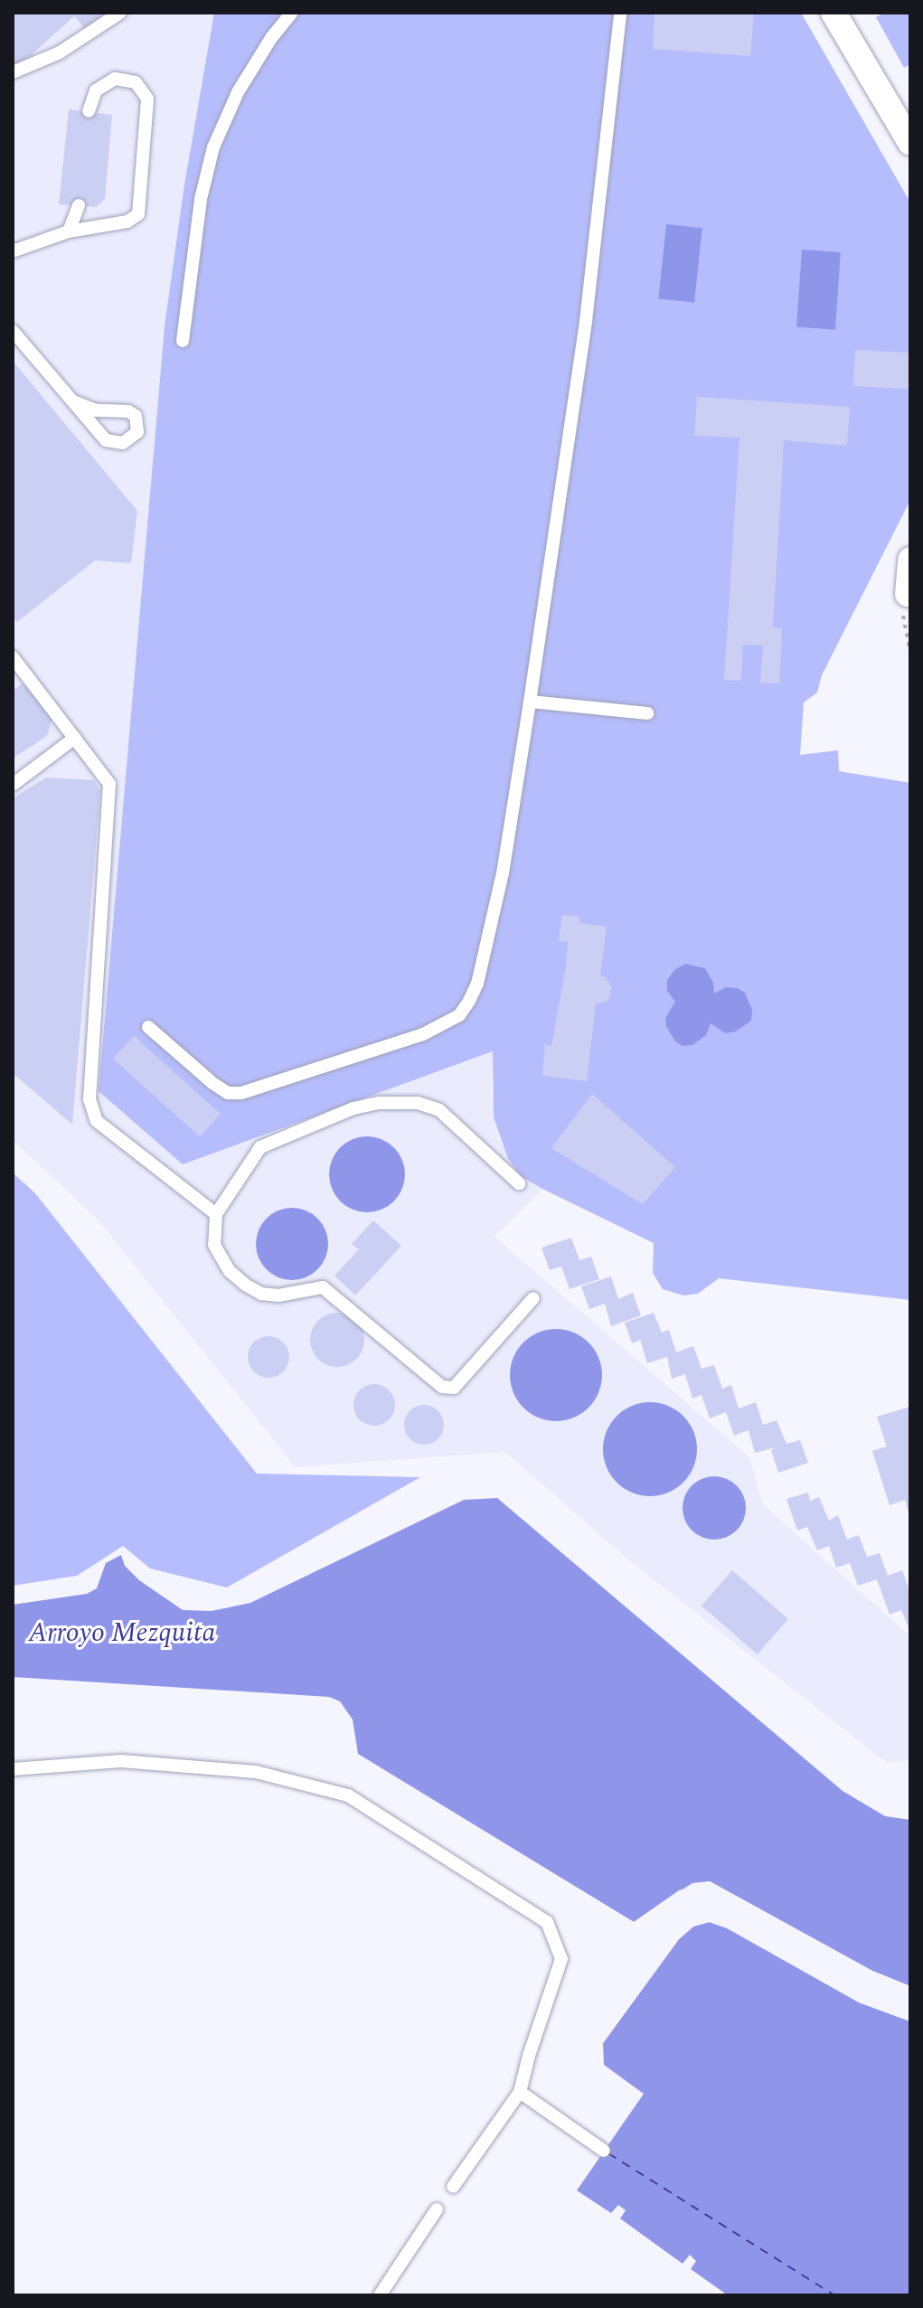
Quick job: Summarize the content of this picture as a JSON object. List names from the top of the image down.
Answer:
{
  "water": ["Arroyo Mezquita"]
}
